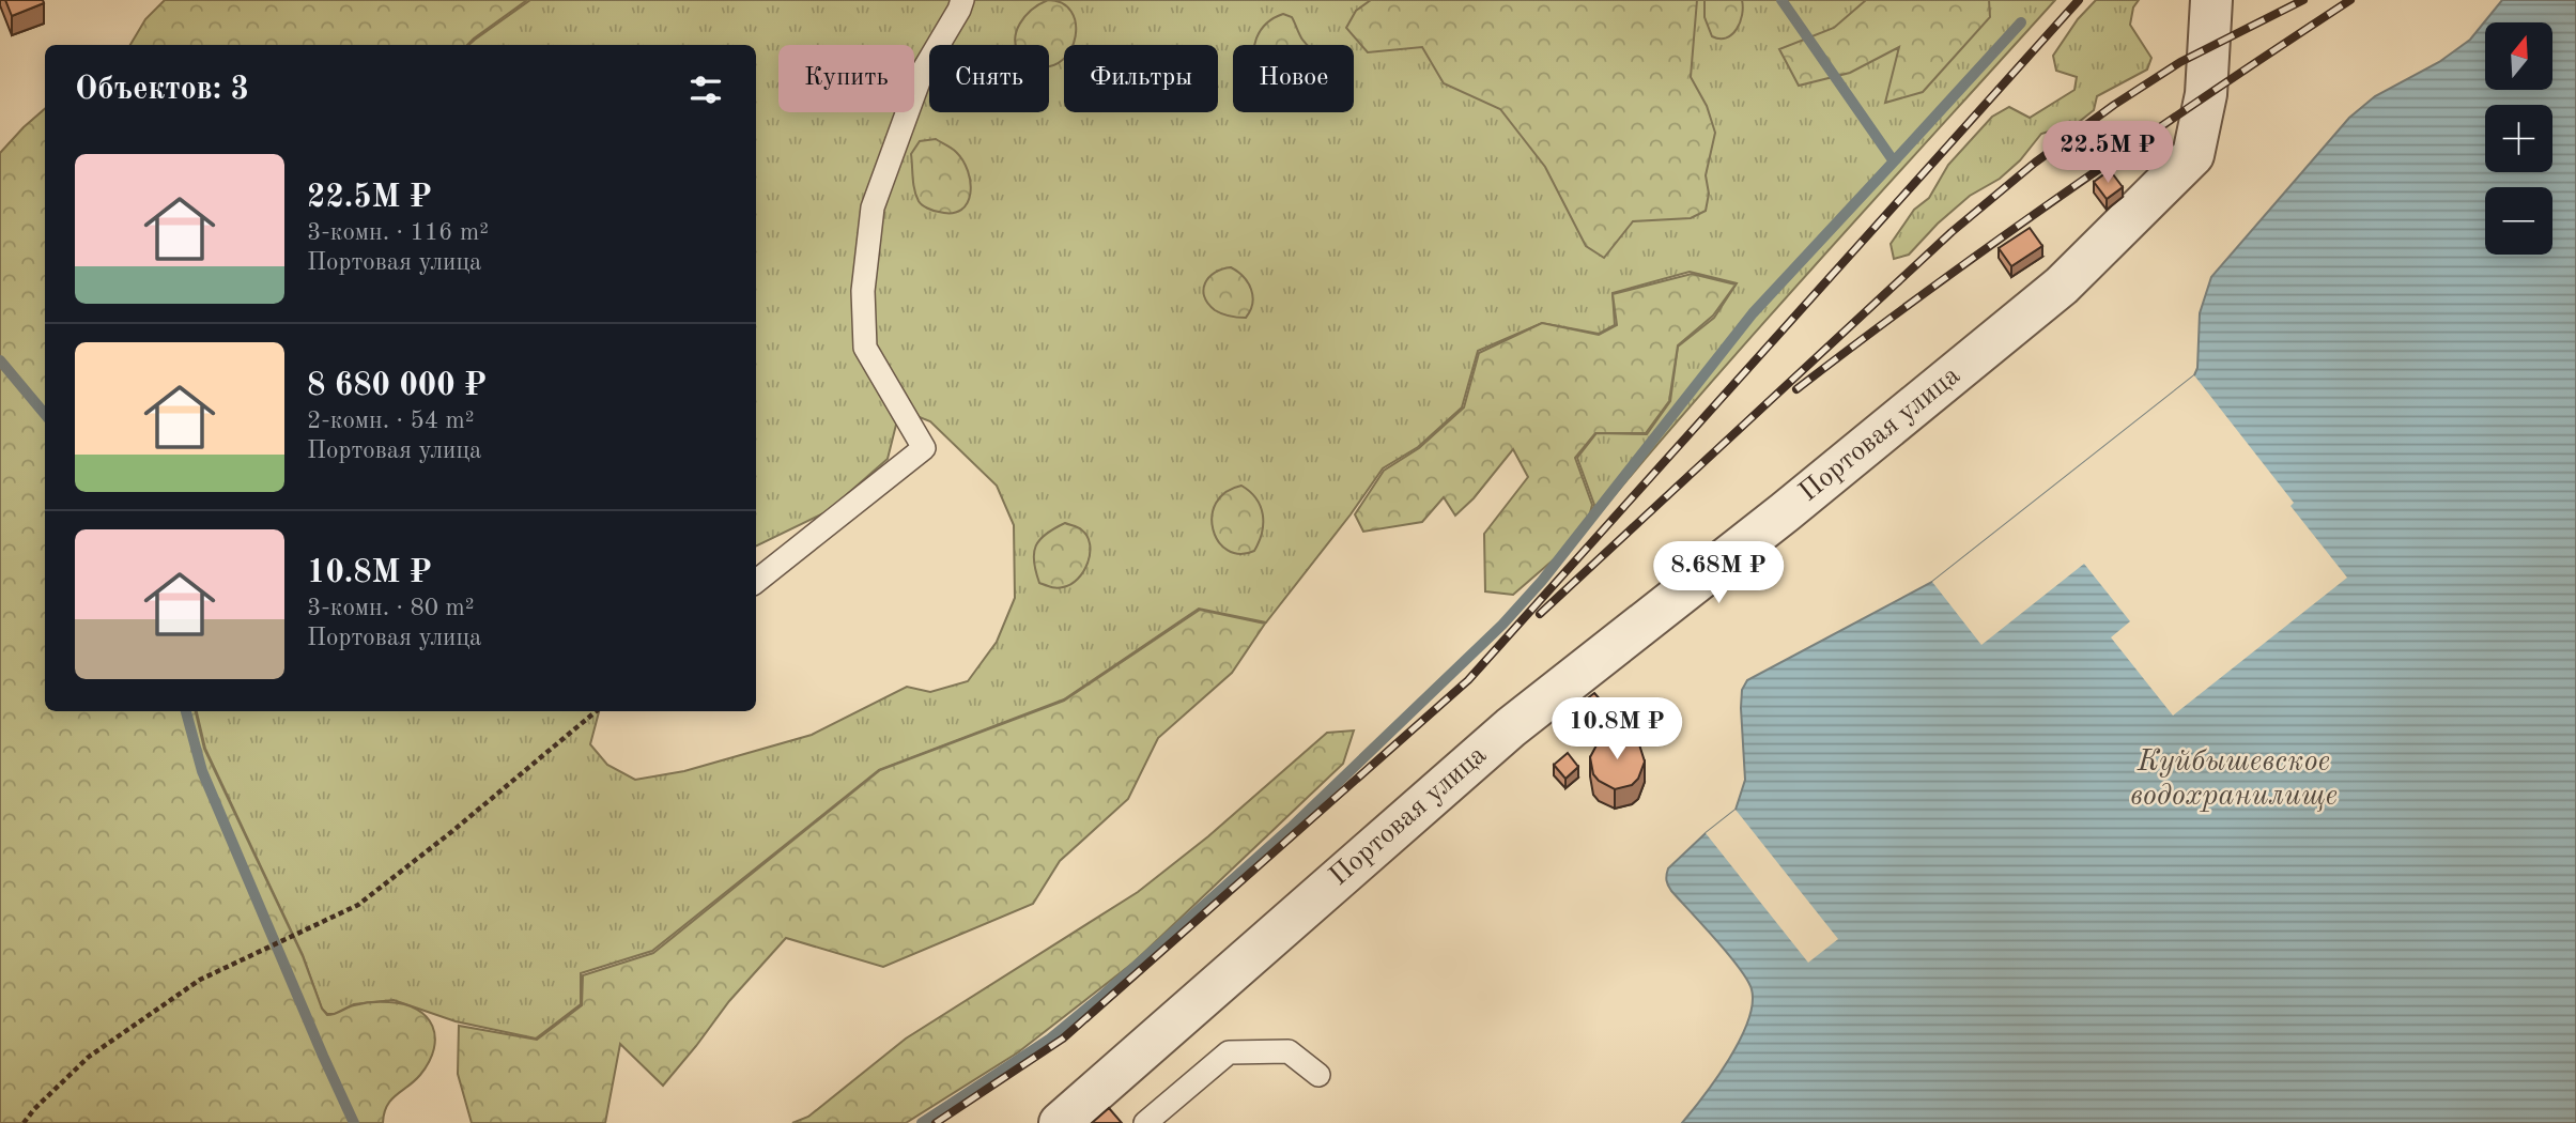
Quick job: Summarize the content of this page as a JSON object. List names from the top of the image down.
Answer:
{
  "streets": {
    "street": ["Портовая улица"]
  },
  "water": ["Куйбышевское водохранилище"],
  "north": "top",
  "page": {
    "map_buttons": ["+", "−"],
    "chip": [
      "Купить",
      "Снять",
      "Фильтры",
      "Новое"
    ],
    "heading": "Объектов: 3",
    "price": ["22.5M ₽", "8.68M ₽", "10.8M ₽"],
    "list": [
      {
        "name": "22.5M ₽",
        "note": "3-комн. · 116 m² · Портовая улица"
      },
      {
        "name": "8 680 000 ₽",
        "note": "2-комн. · 54 m² · Портовая улица"
      },
      {
        "name": "10.8M ₽",
        "note": "3-комн. · 80 m² · Портовая улица"
      }
    ]
  }
}
